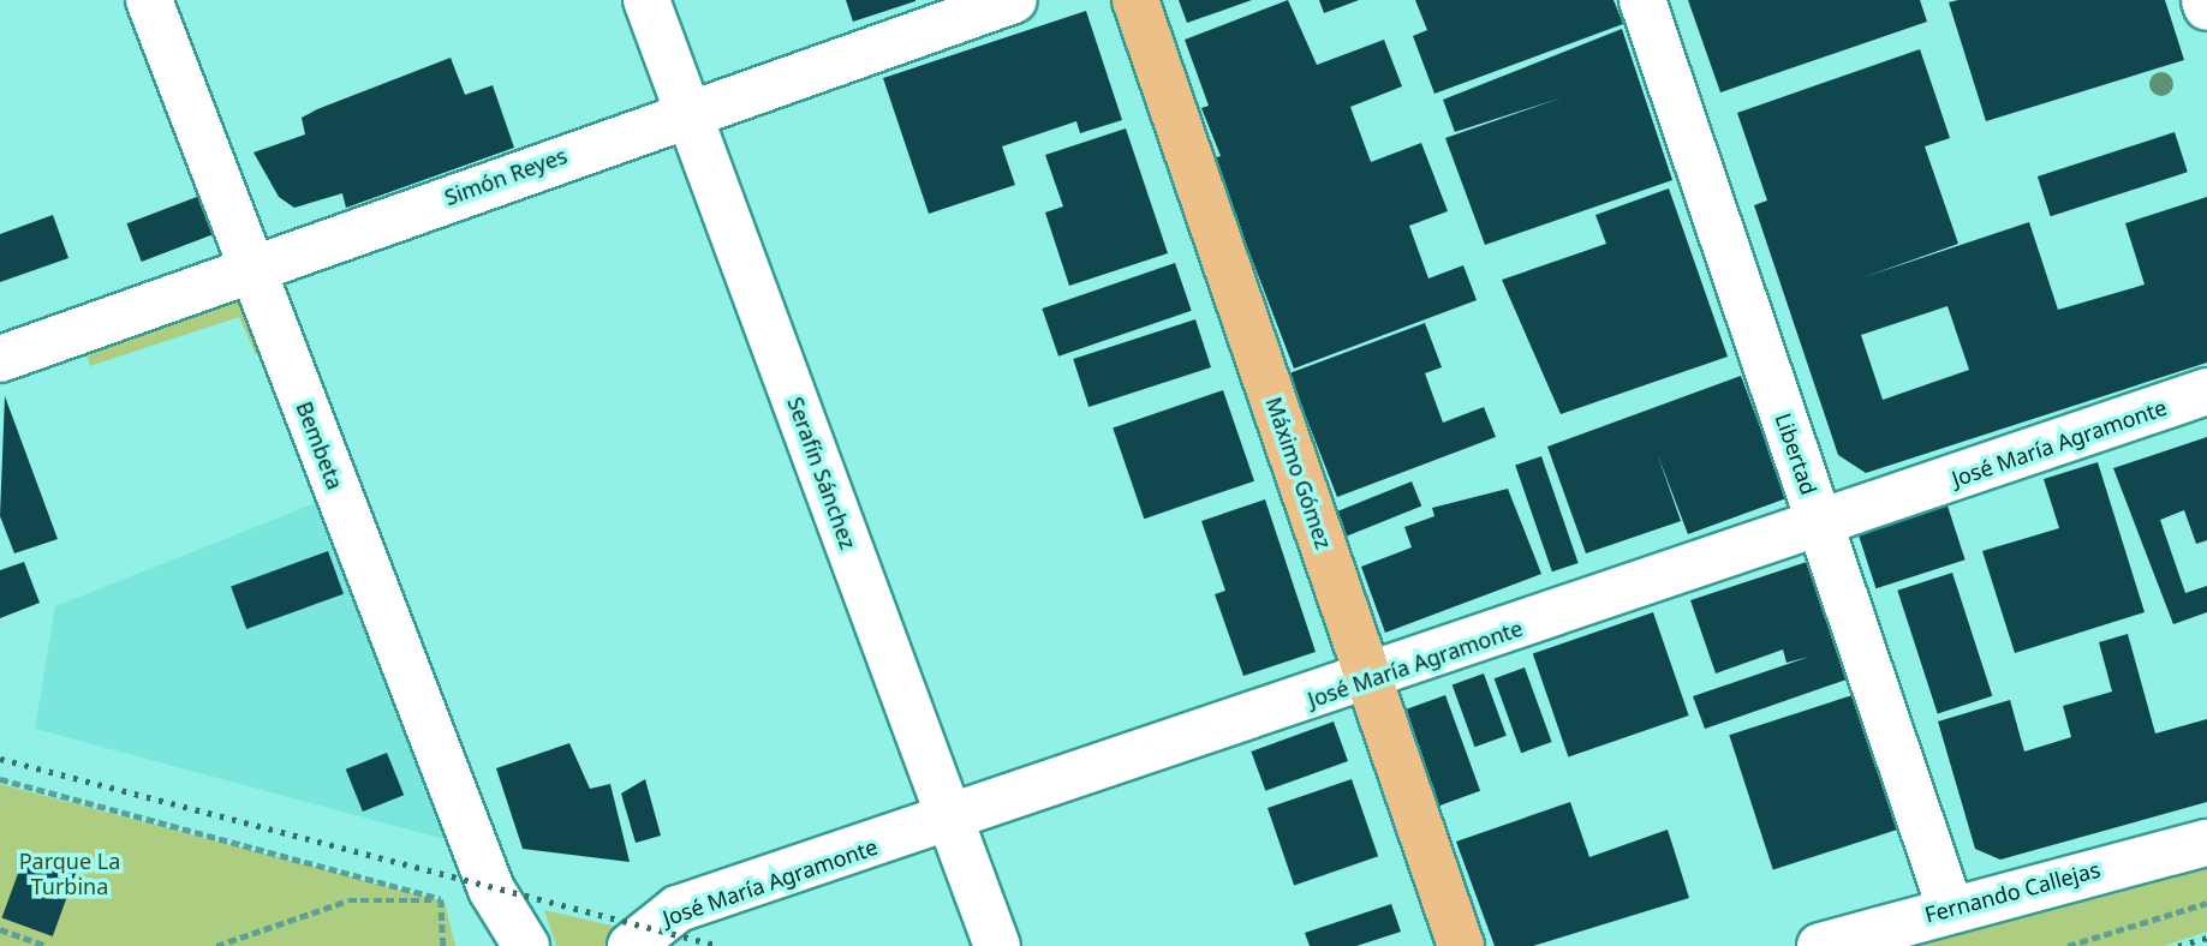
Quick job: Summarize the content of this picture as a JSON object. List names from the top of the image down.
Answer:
{
  "streets": {
    "main road": ["Máximo Gómez"],
    "street": [
      "Simón Reyes",
      "José María Agramonte",
      "Bembeta",
      "Libertad",
      "Serafín Sánchez",
      "Fernando Callejas"
    ]
  },
  "crossings": [
    ["Simón Reyes", "Bembeta"],
    ["Simón Reyes", "Serafín Sánchez"],
    ["José María Agramonte", "Libertad"],
    ["José María Agramonte", "Serafín Sánchez"],
    ["José María Agramonte", "Máximo Gómez"],
    ["Libertad", "Fernando Callejas"]
  ],
  "parks": ["Parque La Turbina"]
}
